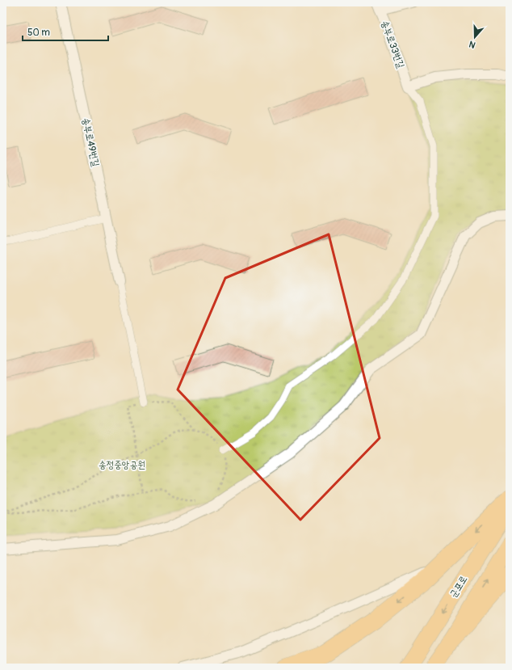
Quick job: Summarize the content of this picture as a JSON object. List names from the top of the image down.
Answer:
{
  "streets": {
    "highway": ["군포로"],
    "street": ["송부로33번길", "송부로49번길"]
  },
  "parks": ["송정중앙공원"],
  "scale_bar": "50 m",
  "north": "bottom"
}
